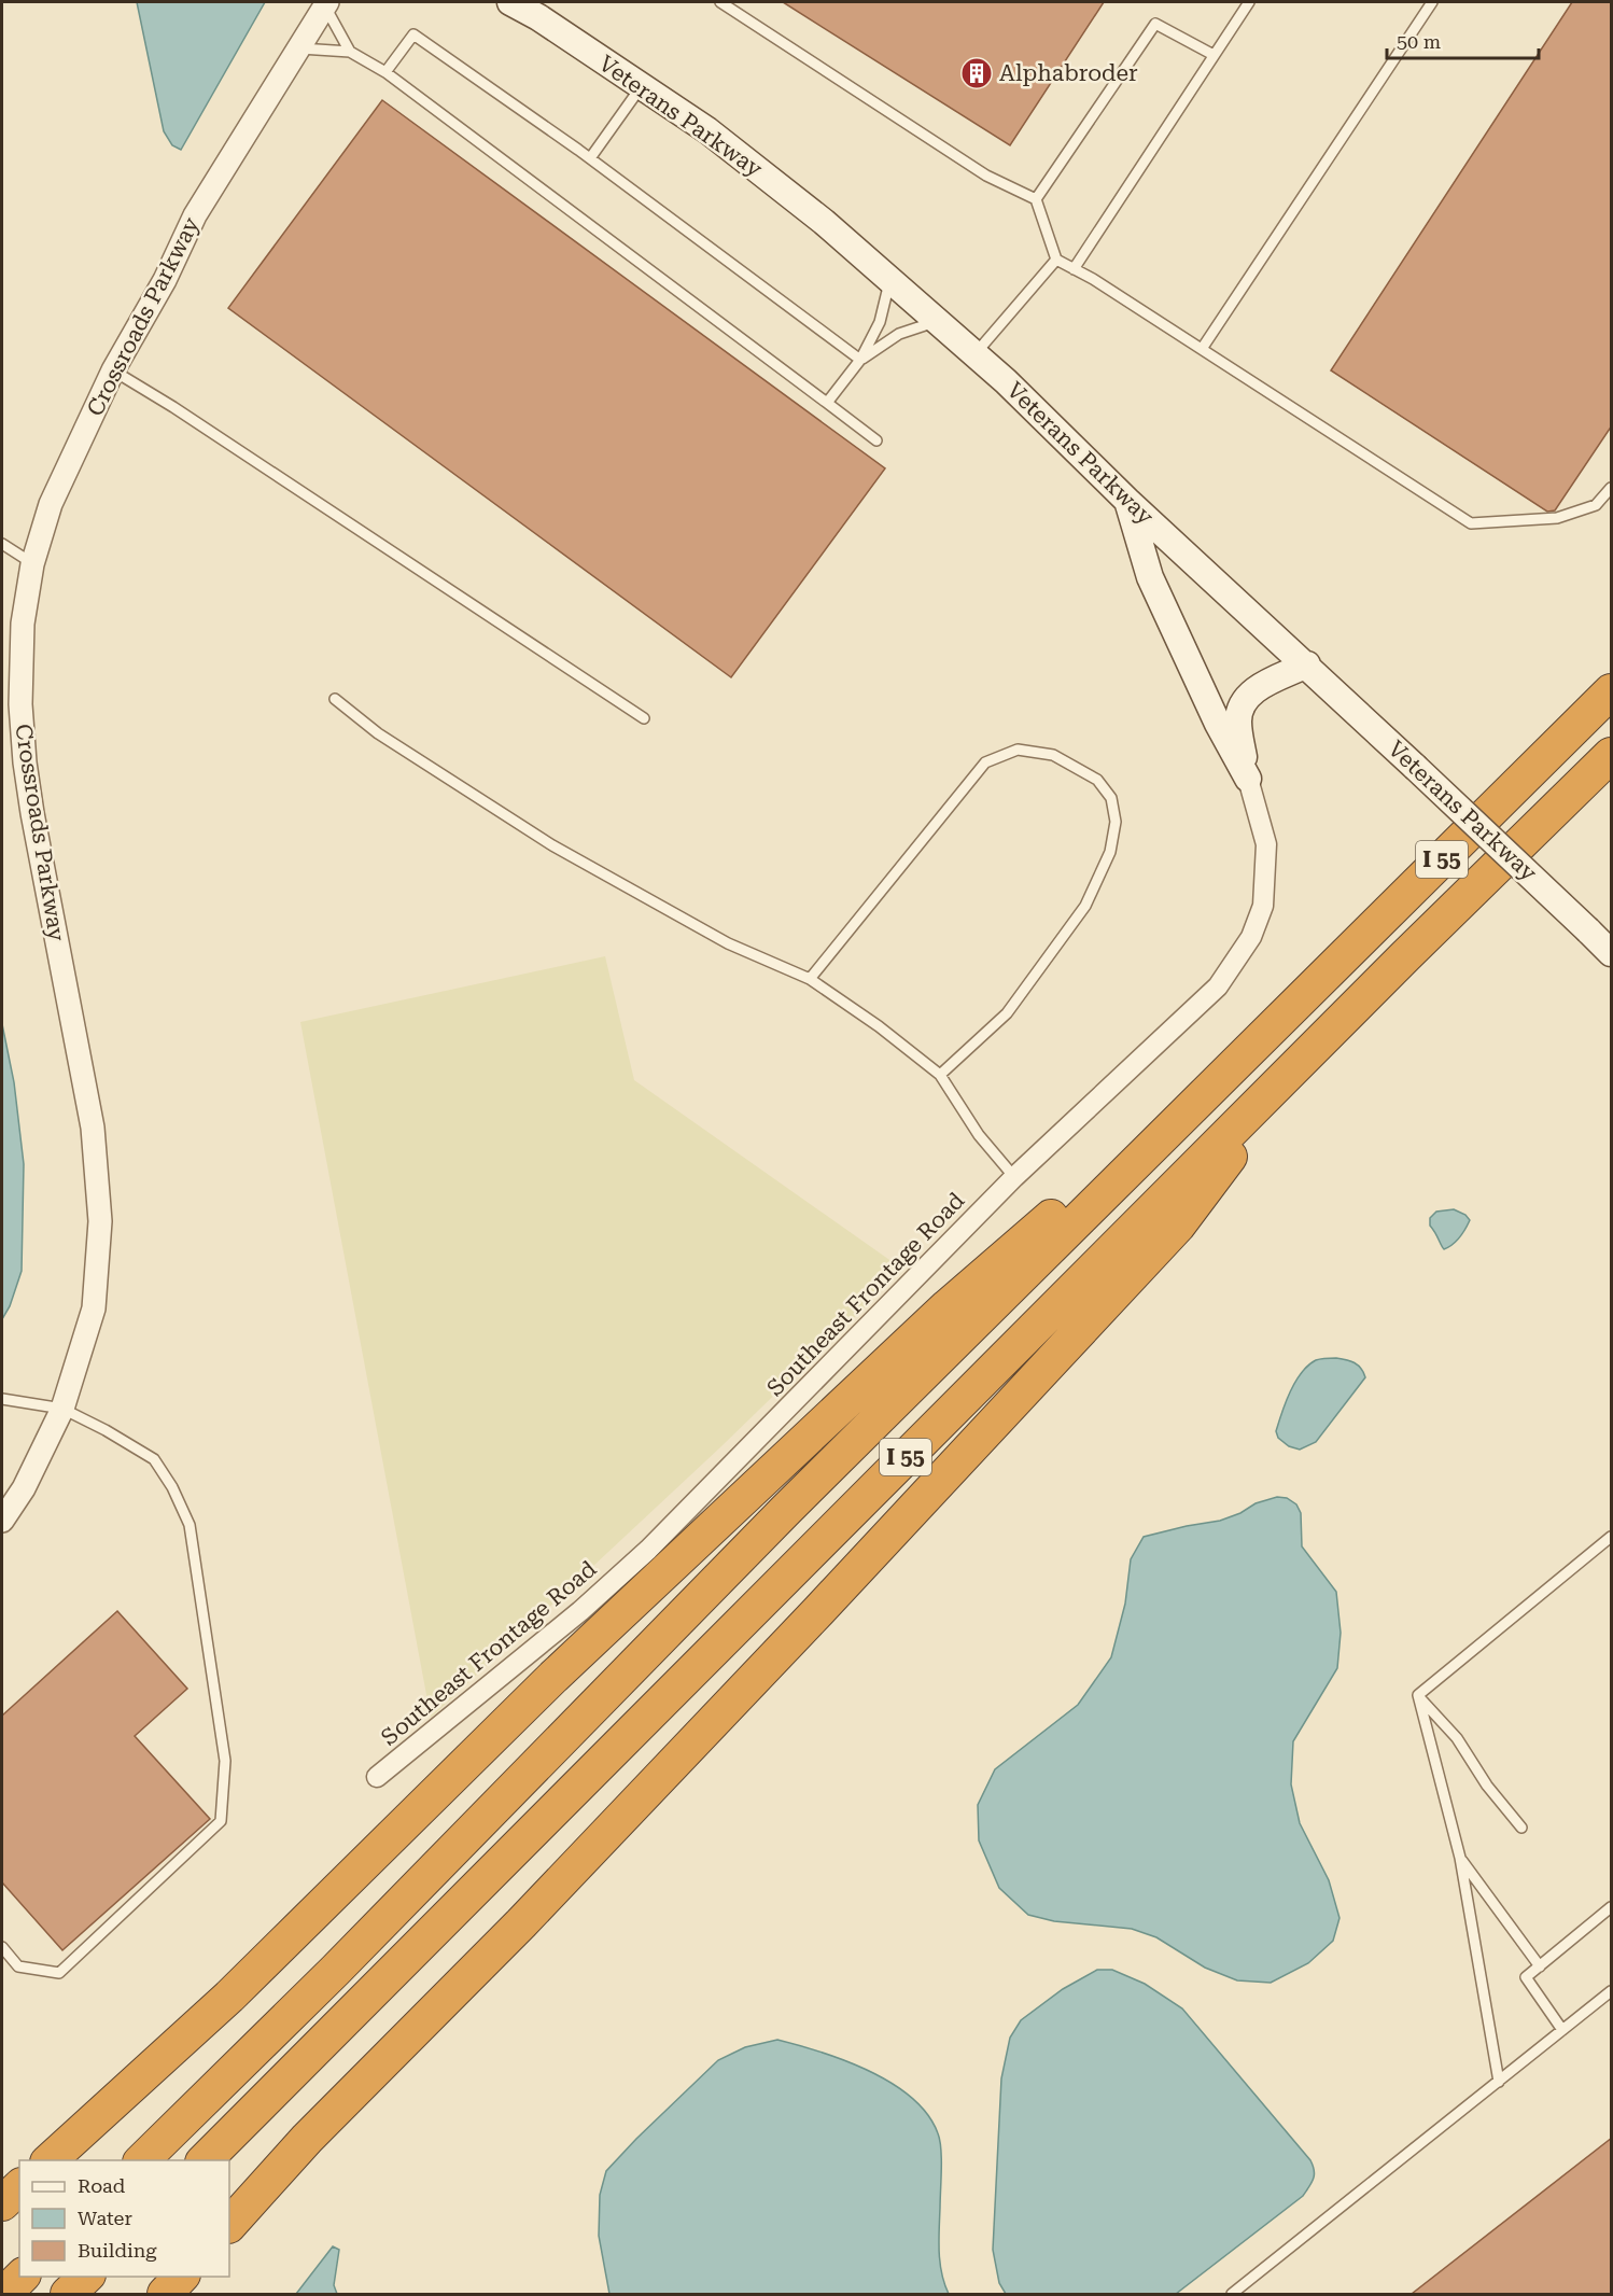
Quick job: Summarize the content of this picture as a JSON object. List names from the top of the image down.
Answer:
{
  "streets": {
    "highway": ["I 55"],
    "main road": ["Veterans Parkway"],
    "street": ["Crossroads Parkway", "Southeast Frontage Road"]
  },
  "places": {
    "building": ["Alphabroder"]
  },
  "legend": ["Road", "Water", "Building"],
  "scale_bar": "50 m"
}
